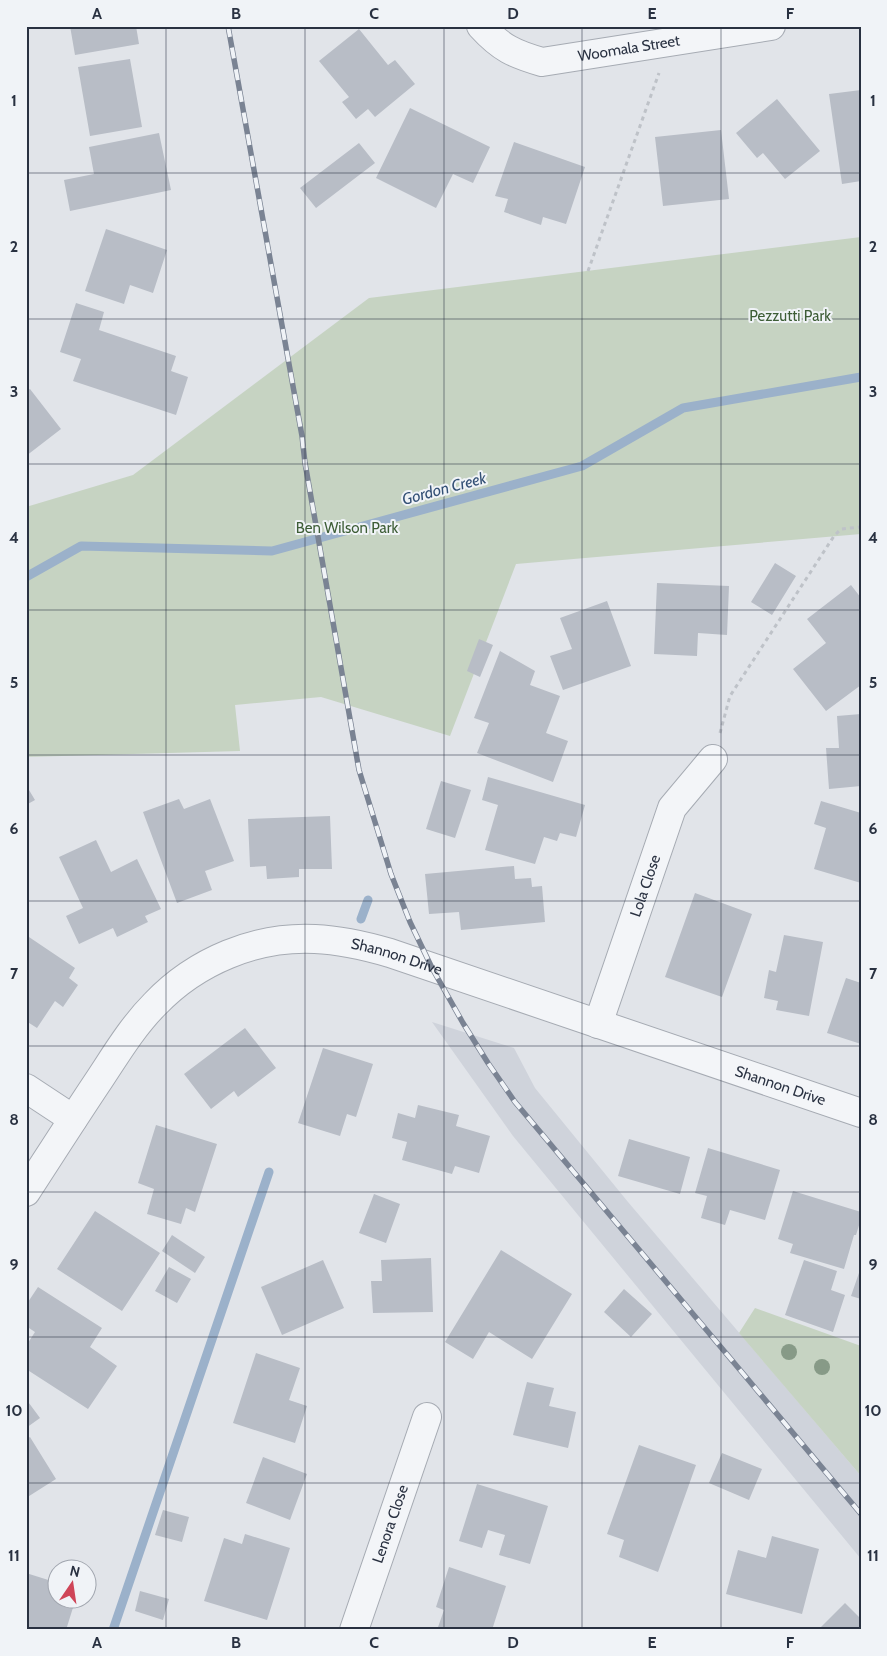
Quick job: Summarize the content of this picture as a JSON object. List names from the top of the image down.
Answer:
{
  "streets": {
    "street": [
      "Woomala Street",
      "Lola Close",
      "Shannon Drive",
      "Lenora Close"
    ]
  },
  "crossings": [
    ["Lola Close", "Shannon Drive"]
  ],
  "water": ["Gordon Creek"],
  "parks": ["Pezzutti Park", "Ben Wilson Park"],
  "north": "top",
  "grid": {
    "columns": [
      "A",
      "B",
      "C",
      "D",
      "E",
      "F"
    ],
    "rows": [
      "1",
      "2",
      "3",
      "4",
      "5",
      "6",
      "7",
      "8",
      "9",
      "10",
      "11"
    ]
  }
}
